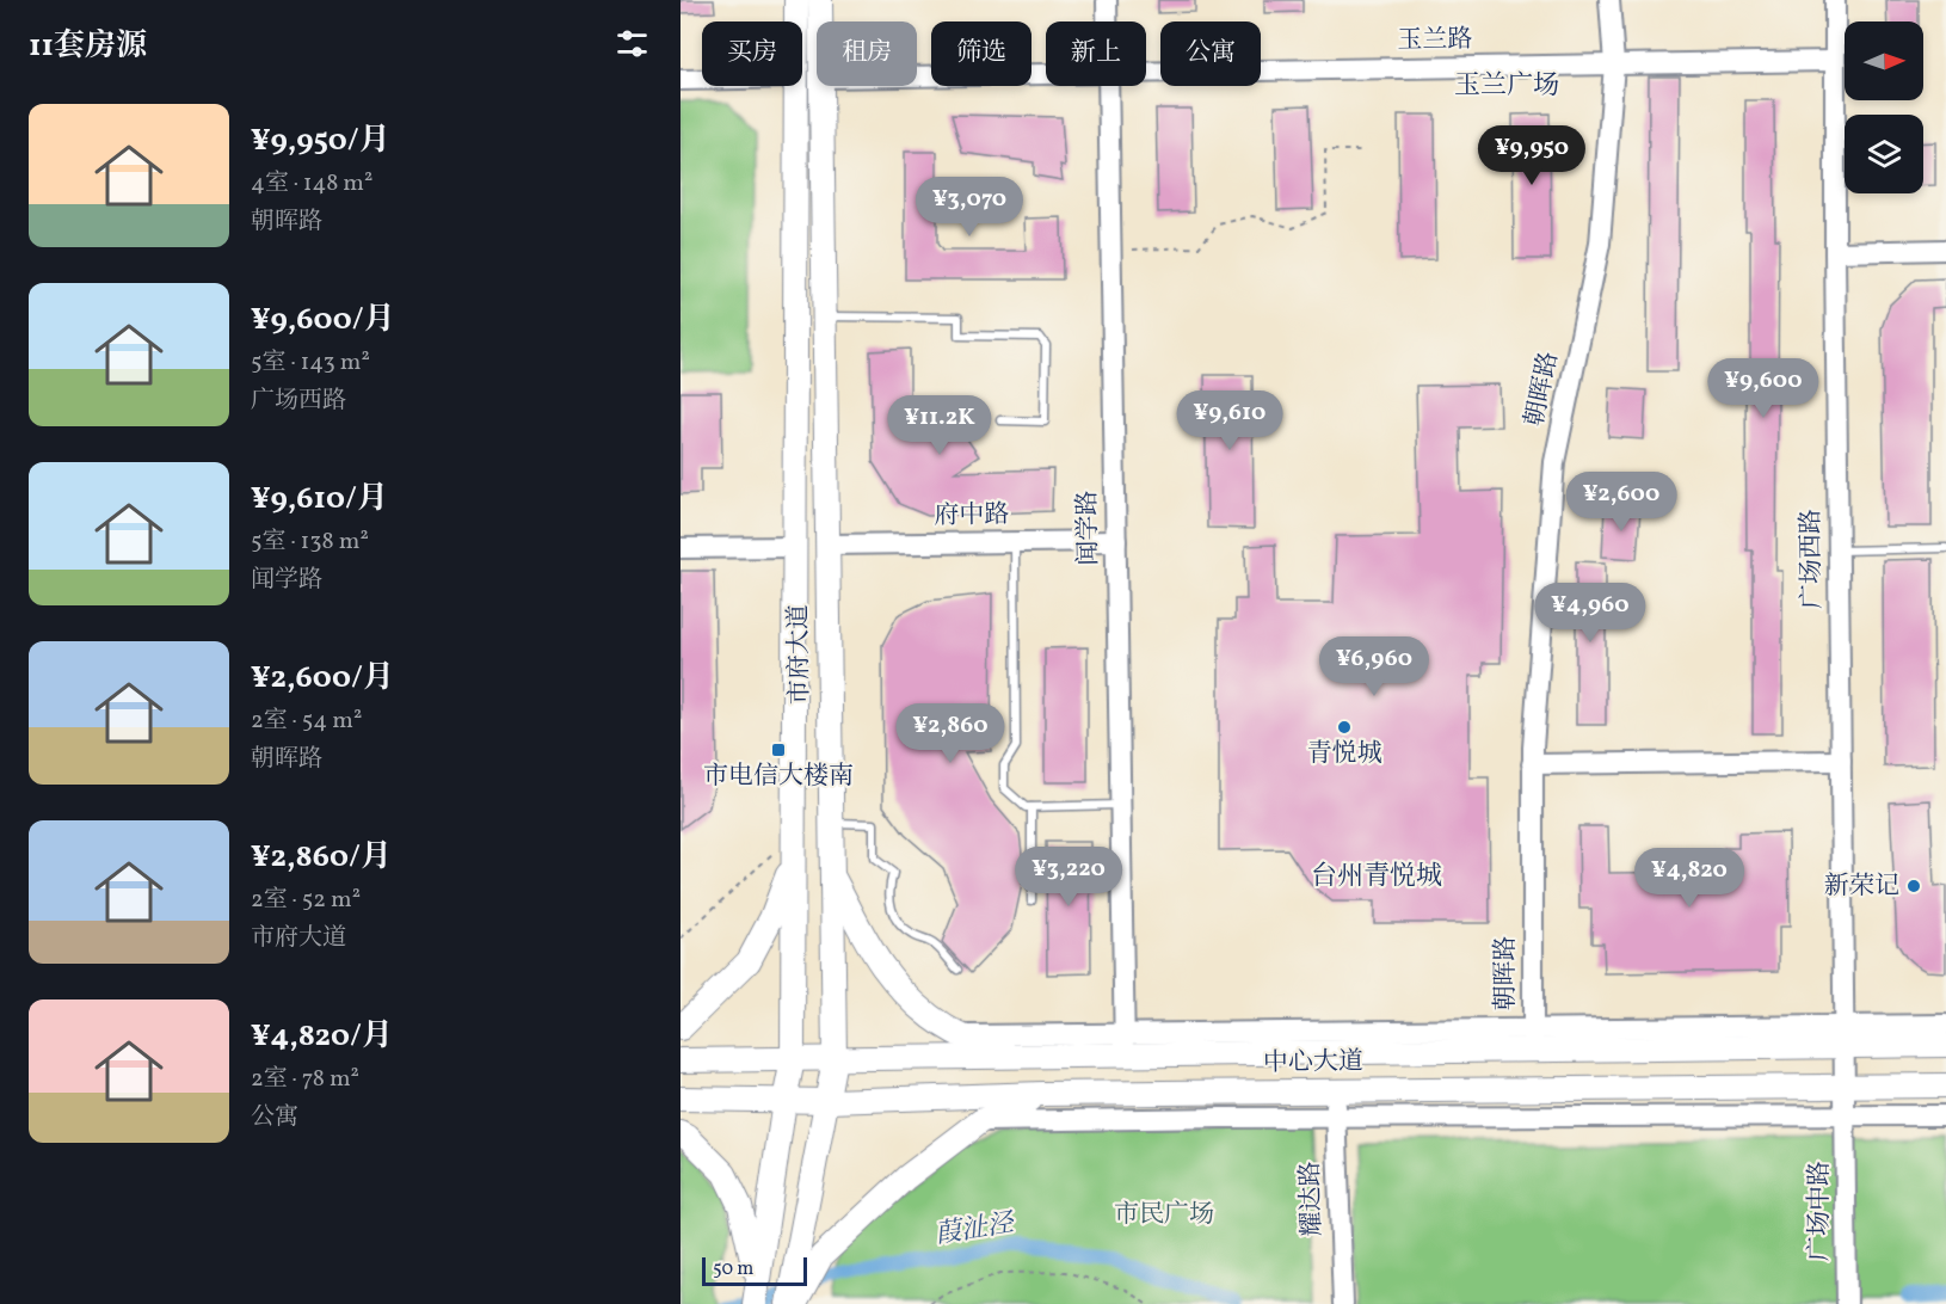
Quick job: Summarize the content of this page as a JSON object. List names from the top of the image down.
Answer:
{
  "streets": {
    "main road": ["市府大道", "中心大道"],
    "street": [
      "玉兰路",
      "朝晖路",
      "府中路",
      "闻学路",
      "广场西路",
      "耀达路",
      "广场中路"
    ]
  },
  "crossings": [
    ["玉兰路", "朝晖路"],
    ["玉兰路", "广场西路"],
    ["朝晖路", "中心大道"],
    ["府中路", "闻学路"],
    ["府中路", "市府大道"],
    ["闻学路", "中心大道"],
    ["广场西路", "中心大道"],
    ["广场西路", "广场中路"],
    ["市府大道", "中心大道"],
    ["中心大道", "耀达路"]
  ],
  "districts": ["玉兰广场", "台州青悦城"],
  "water": ["葭沚泾"],
  "parks": ["市民广场"],
  "places": {
    "other": ["青悦城", "新荣记"],
    "transit": ["市电信大楼南"]
  },
  "scale_bar": "50 m",
  "north": "right",
  "page": {
    "heading": "11套房源",
    "chip": [
      "买房",
      "租房",
      "筛选",
      "新上",
      "公寓"
    ],
    "list": [
      {
        "name": "¥9,950/月",
        "note": "4室 · 148 m² · 朝晖路"
      },
      {
        "name": "¥9,600/月",
        "note": "5室 · 143 m² · 广场西路"
      },
      {
        "name": "¥9,610/月",
        "note": "5室 · 138 m² · 闻学路"
      },
      {
        "name": "¥2,600/月",
        "note": "2室 · 54 m² · 朝晖路"
      },
      {
        "name": "¥2,860/月",
        "note": "2室 · 52 m² · 市府大道"
      },
      {
        "name": "¥4,820/月",
        "note": "2室 · 78 m² · 公寓"
      }
    ],
    "price": [
      "¥9,950",
      "¥3,070",
      "¥9,600",
      "¥9,610",
      "¥11.2K",
      "¥2,600",
      "¥4,960",
      "¥6,960",
      "¥2,860",
      "¥3,220",
      "¥4,820"
    ],
    "scale": "50 m"
  }
}
